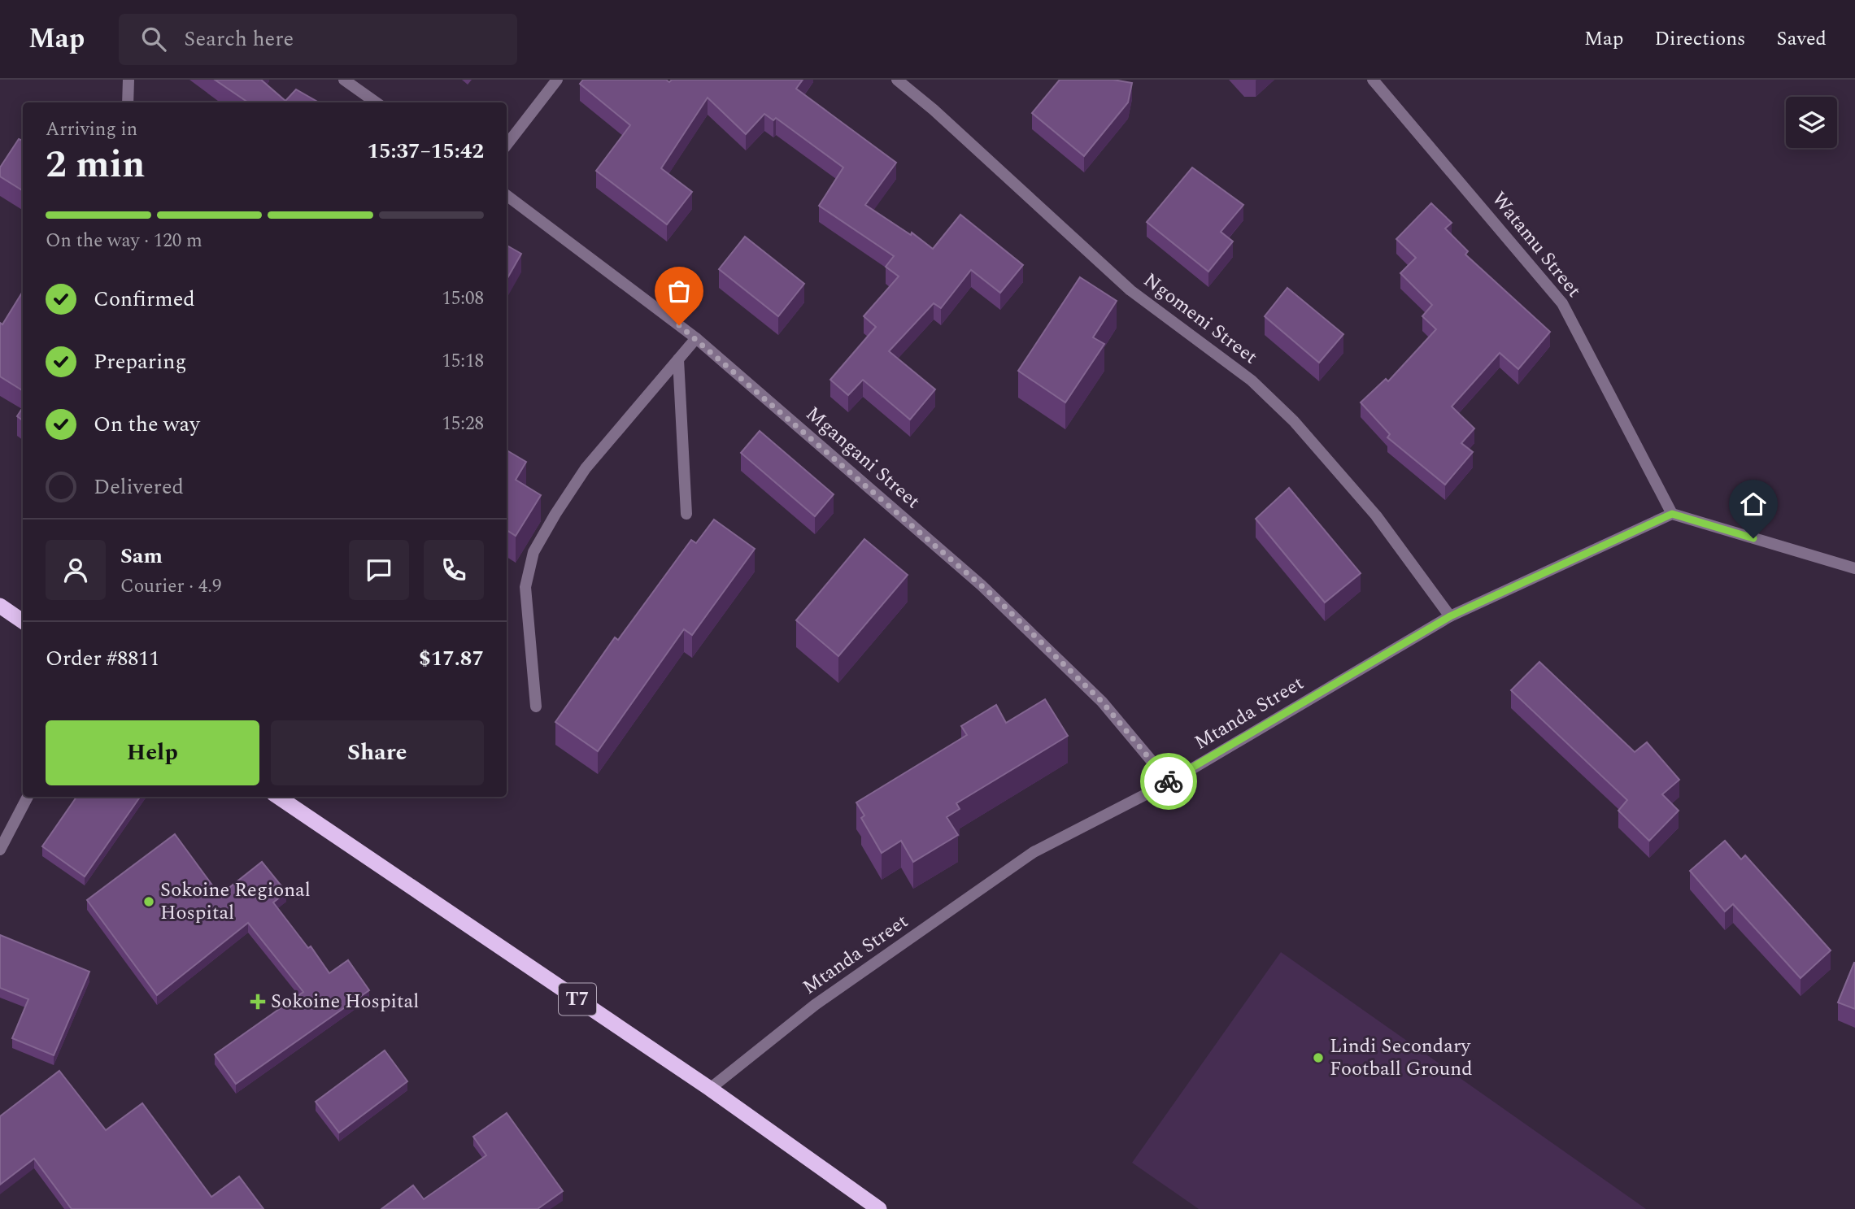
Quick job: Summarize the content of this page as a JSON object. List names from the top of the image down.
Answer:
{
  "streets": {
    "highway": ["T7"],
    "street": [
      "Watamu Street",
      "Ngomeni Street",
      "Mgangani Street",
      "Mtanda Street"
    ]
  },
  "crossings": [
    ["Watamu Street", "Mtanda Street"],
    ["Ngomeni Street", "Mtanda Street"],
    ["Mgangani Street", "Mtanda Street"],
    ["Mtanda Street", "T7"]
  ],
  "places": {
    "other": ["Sokoine Regional Hospital", "Lindi Secondary Football Ground"],
    "health": ["Sokoine Hospital"]
  },
  "page": {
    "header": "Map",
    "search": "Search here",
    "nav": ["Map", "Directions", "Saved"],
    "heading": ["2 min", "Arriving in", "15:37–15:42"],
    "panel": [
      "Sam",
      "Courier · 4.9",
      "Order #8811",
      "$17.87"
    ],
    "bar": "On the way · 120 m",
    "list": [
      ["Confirmed", "15:08"],
      ["Preparing", "15:18"],
      ["On the way", "15:28"],
      "Delivered"
    ],
    "buttons": ["Help", "Share"]
  }
}
